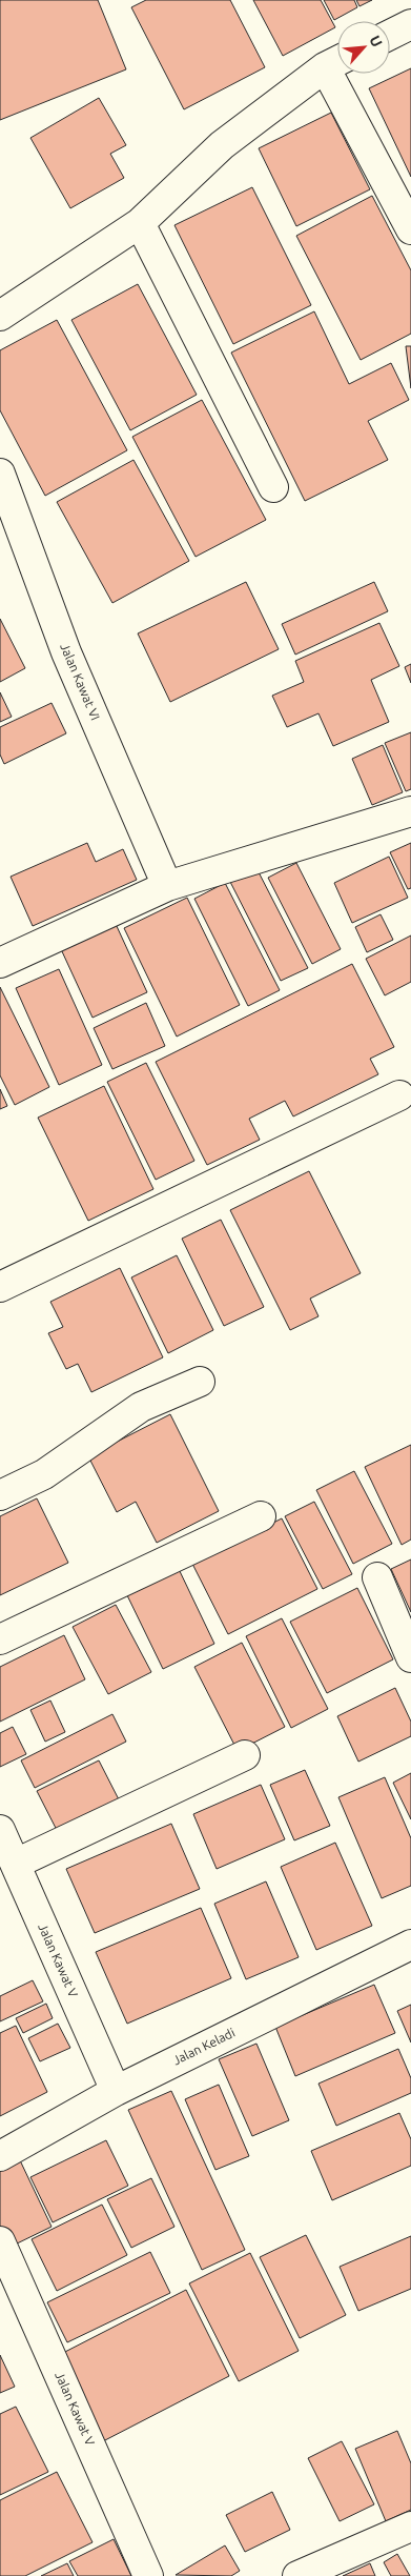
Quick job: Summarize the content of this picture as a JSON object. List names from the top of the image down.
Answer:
{
  "streets": {
    "street": ["Jalan Kawat VI", "Jalan Kawat V", "Jalan Keladi"]
  },
  "crossings": [
    ["Jalan Kawat V", "Jalan Keladi"]
  ],
  "north": "top right"
}
